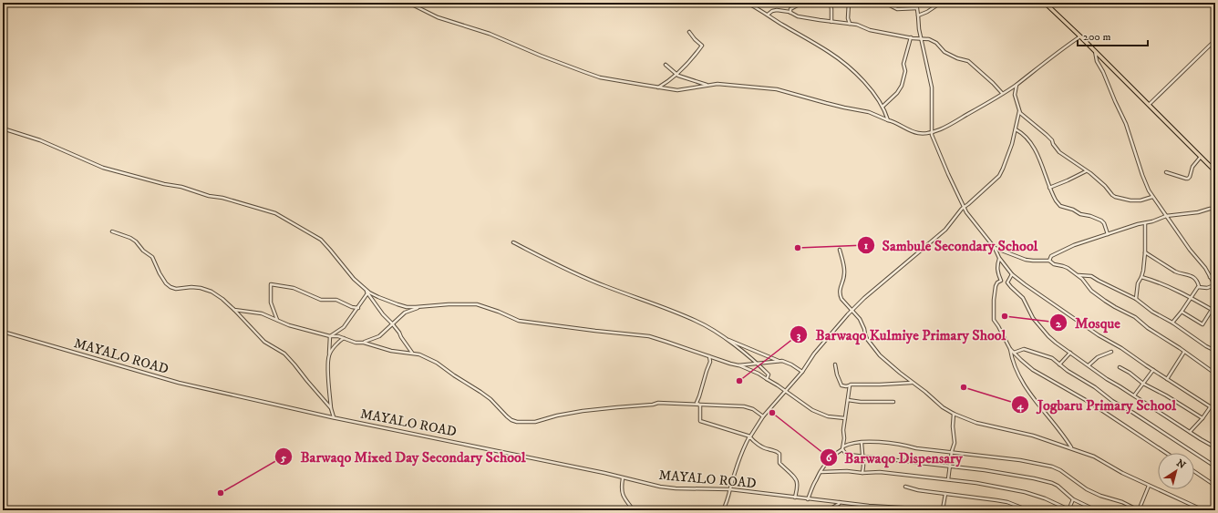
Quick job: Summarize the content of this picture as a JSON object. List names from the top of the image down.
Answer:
{
  "streets": {
    "street": ["MAYALO ROAD"]
  },
  "places": [
    "Sambule Secondary School",
    "Mosque",
    "Barwaqo Kulmiye Primary Shool",
    "Jogbaru Primary School",
    "Barwaqo Dispensary",
    "Barwaqo Mixed Day Secondary School"
  ],
  "scale_bar": "200 m",
  "north": "top right"
}
